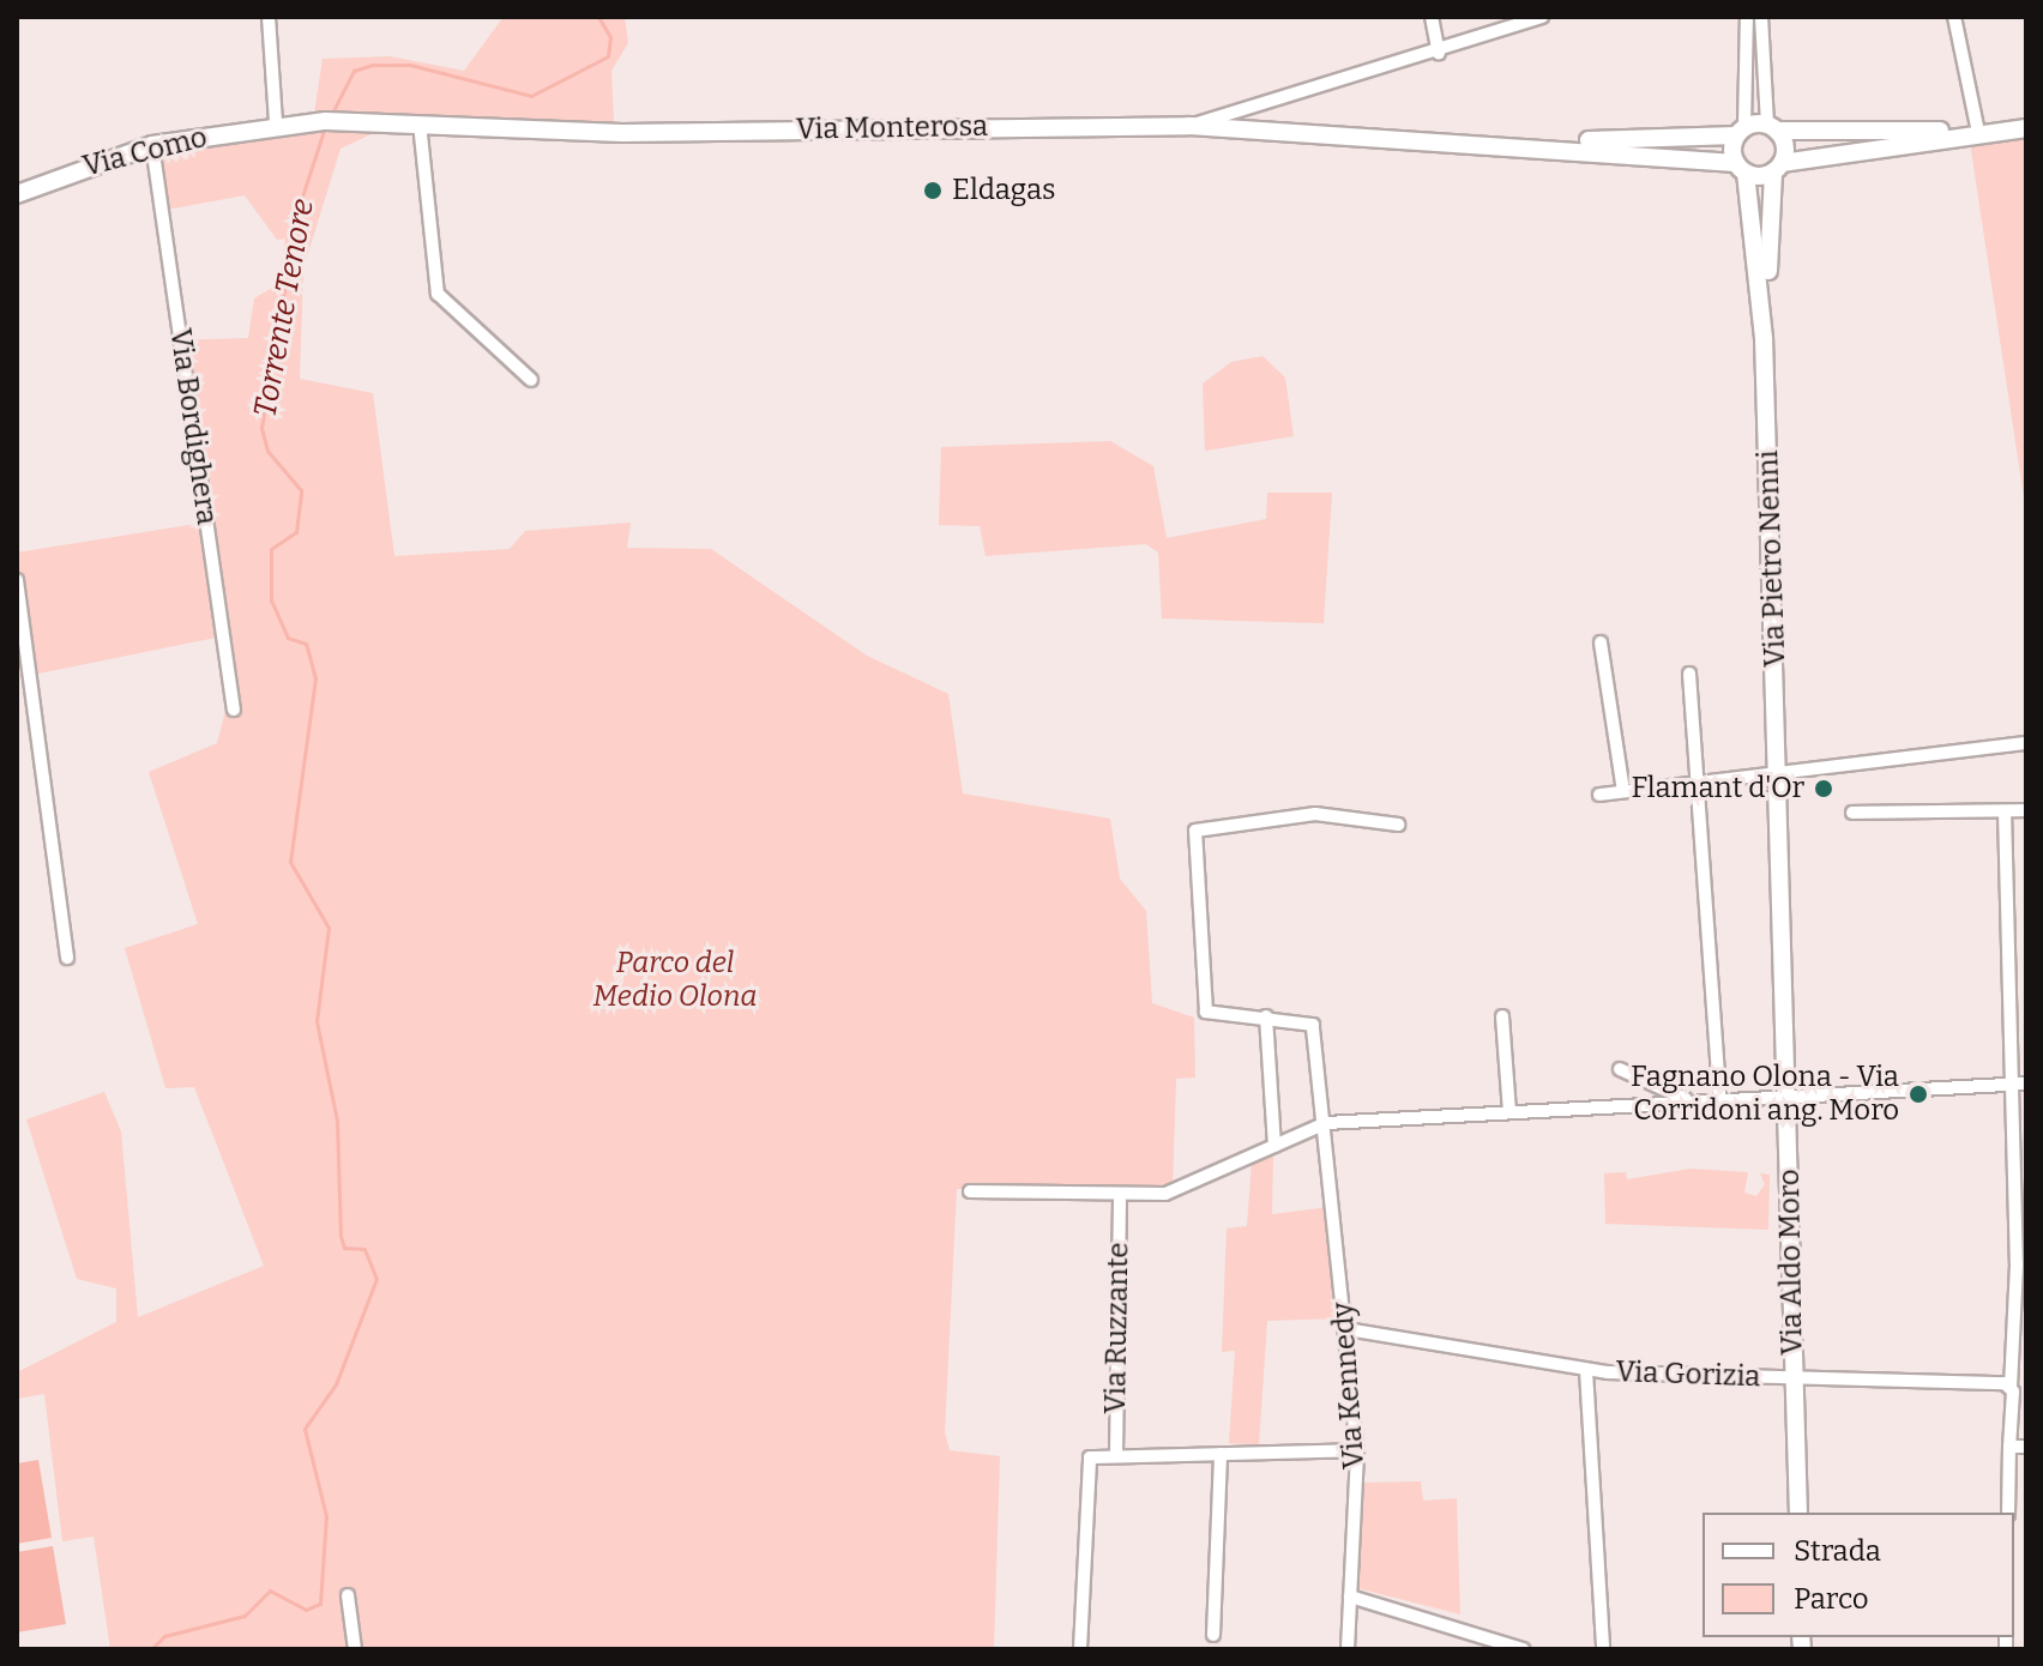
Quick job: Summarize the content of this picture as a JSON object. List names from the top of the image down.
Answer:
{
  "streets": {
    "main road": [
      "Via Monterosa",
      "Via Como",
      "Via Pietro Nenni",
      "Via Aldo Moro"
    ],
    "street": [
      "Via Bordighera",
      "Via Ruzzante",
      "Via Gorizia",
      "Via Kennedy"
    ]
  },
  "crossings": [
    ["Via Monterosa", "Via Como"],
    ["Via Monterosa", "Via Pietro Nenni"],
    ["Via Como", "Via Bordighera"],
    ["Via Pietro Nenni", "Via Aldo Moro"],
    ["Via Aldo Moro", "Via Gorizia"],
    ["Via Gorizia", "Via Kennedy"]
  ],
  "water": ["Torrente Tenore"],
  "parks": ["Parco del Medio Olona"],
  "places": ["Eldagas", "Flamant d'Or", "Fagnano Olona - Via Corridoni ang. Moro"],
  "legend": ["Strada", "Parco"]
}
